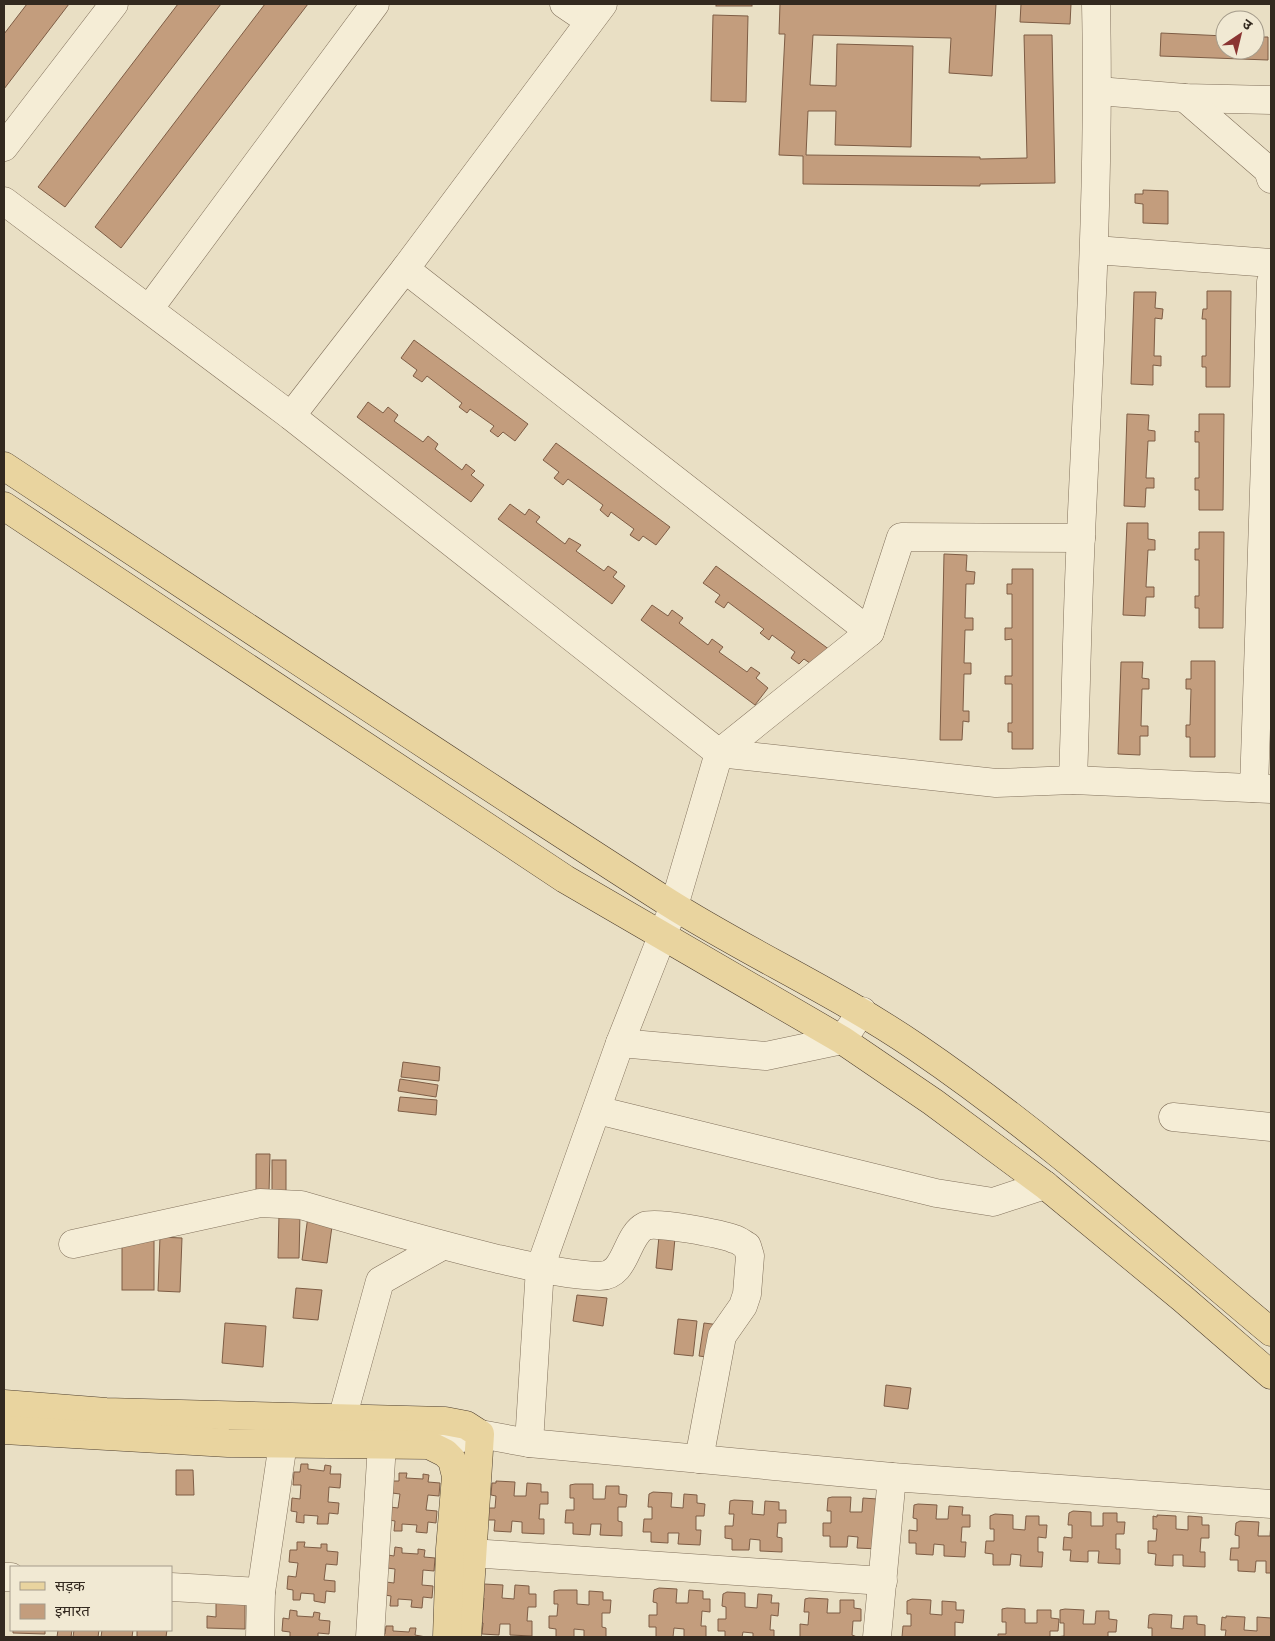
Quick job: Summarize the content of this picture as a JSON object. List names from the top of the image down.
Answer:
{
  "legend": ["सड़क", "इमारत"],
  "north": "top right"
}
